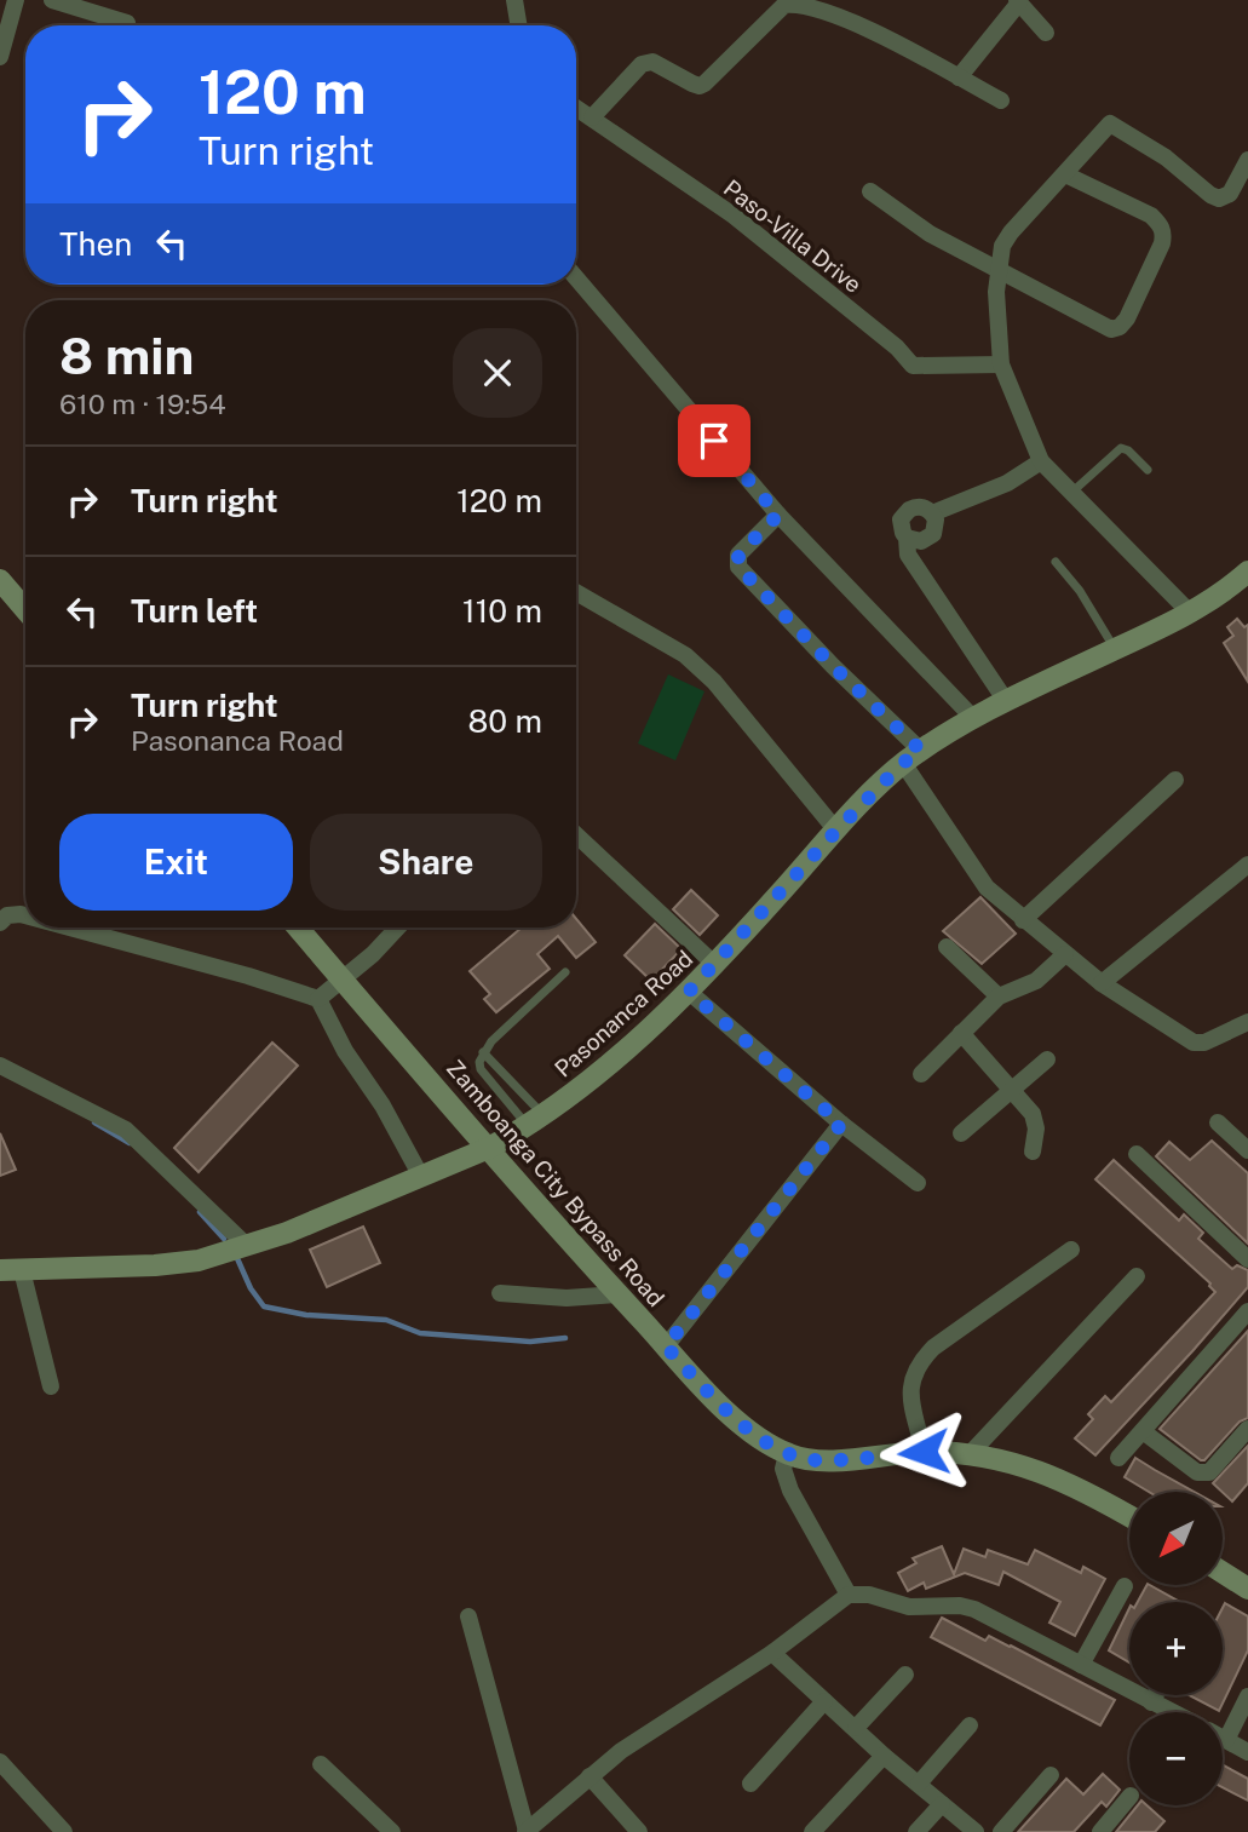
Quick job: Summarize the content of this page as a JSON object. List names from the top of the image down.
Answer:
{
  "streets": {
    "street": ["Paso-Villa Drive", "Pasonanca Road", "Zamboanga City Bypass Road"]
  },
  "crossings": [
    ["Pasonanca Road", "Zamboanga City Bypass Road"]
  ],
  "north": "bottom left",
  "page": {
    "turn": ["120 m", "Turn right"],
    "then": "Then",
    "heading": ["8 min", "610 m · 19:54"],
    "list": [
      {
        "name": "Turn right",
        "value": "120 m"
      },
      {
        "name": "Turn left",
        "value": "110 m"
      },
      {
        "name": "Turn right",
        "note": "Pasonanca Road",
        "value": "80 m"
      }
    ],
    "buttons": ["Exit", "Share"],
    "map_buttons": ["+", "−"]
  }
}
